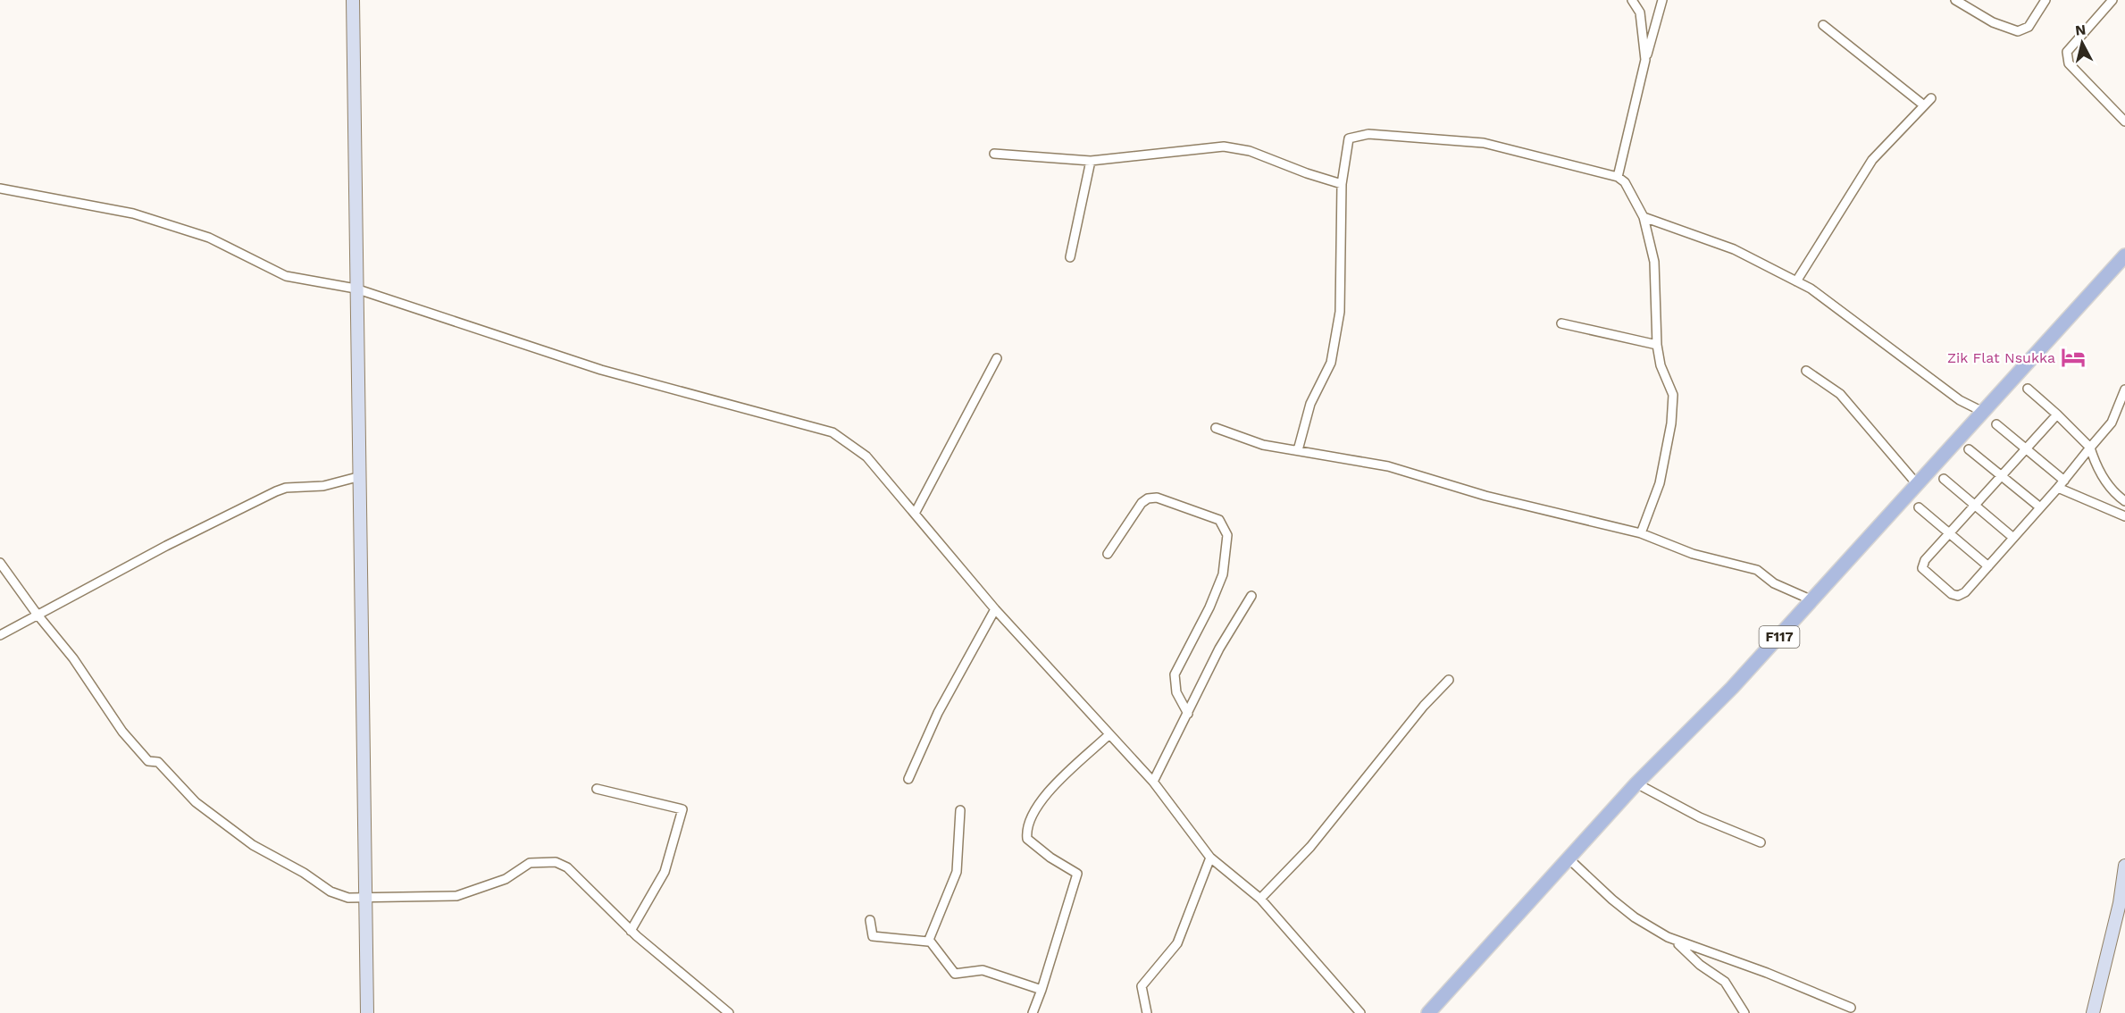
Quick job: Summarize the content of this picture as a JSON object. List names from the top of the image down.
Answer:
{
  "streets": {
    "main road": ["F117"]
  },
  "places": {
    "hotel": ["Zik Flat Nsukka"]
  },
  "north": "top"
}
